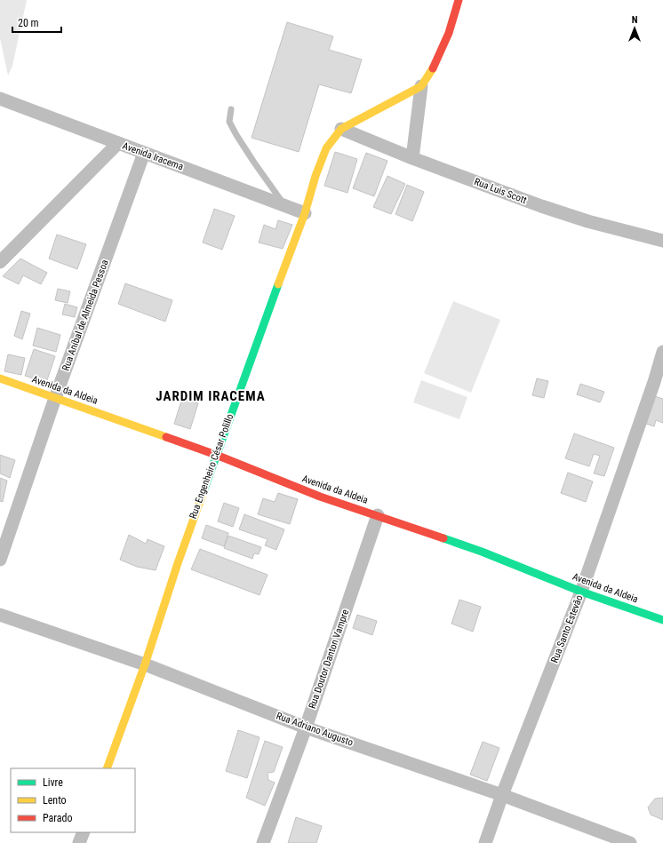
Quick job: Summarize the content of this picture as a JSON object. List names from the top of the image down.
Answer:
{
  "streets": {
    "street": [
      "Avenida Iracema",
      "Rua Luis Scott",
      "Rua Aníbal de Almeida Pessoa",
      "Avenida da Aldeia",
      "Rua Engenheiro César Polillo",
      "Rua Santo Estevão",
      "Rua Doutor Danton Vampre",
      "Rua Adriano Augusto"
    ]
  },
  "crossings": [
    ["Avenida Iracema", "Rua Aníbal de Almeida Pessoa"],
    ["Avenida Iracema", "Rua Engenheiro César Polillo"],
    ["Rua Luis Scott", "Rua Engenheiro César Polillo"],
    ["Rua Aníbal de Almeida Pessoa", "Avenida da Aldeia"],
    ["Avenida da Aldeia", "Rua Engenheiro César Polillo"],
    ["Avenida da Aldeia", "Rua Santo Estevão"],
    ["Avenida da Aldeia", "Rua Doutor Danton Vampre"],
    ["Rua Engenheiro César Polillo", "Rua Adriano Augusto"],
    ["Rua Santo Estevão", "Rua Adriano Augusto"],
    ["Rua Doutor Danton Vampre", "Rua Adriano Augusto"]
  ],
  "districts": ["JARDIM IRACEMA"],
  "legend": ["Livre", "Lento", "Parado"],
  "scale_bar": "20 m",
  "north": "top"
}
